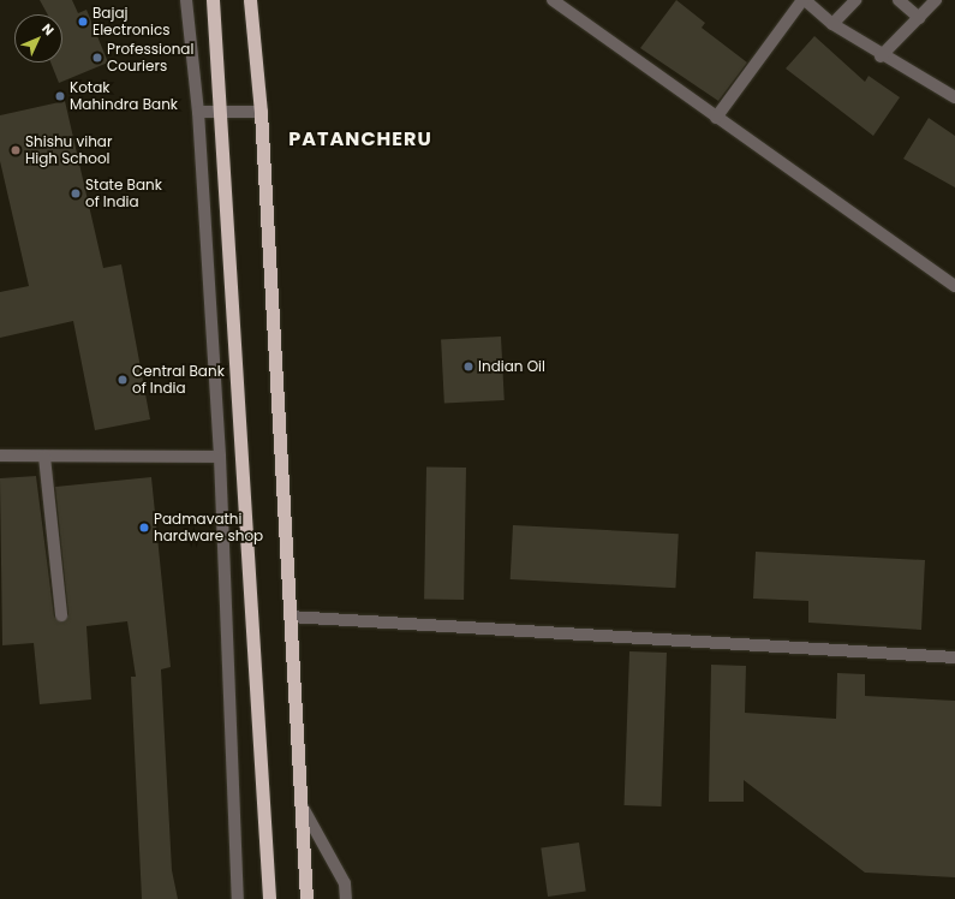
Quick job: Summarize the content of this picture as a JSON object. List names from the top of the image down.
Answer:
{
  "districts": ["PATANCHERU"],
  "places": [
    "Bajaj Electronics",
    "Professional Couriers",
    "Kotak Mahindra Bank",
    "Shishu vihar High School",
    "State Bank of India",
    "Indian Oil",
    "Central Bank of India",
    "Padmavathi hardware shop"
  ],
  "north": "top right"
}
